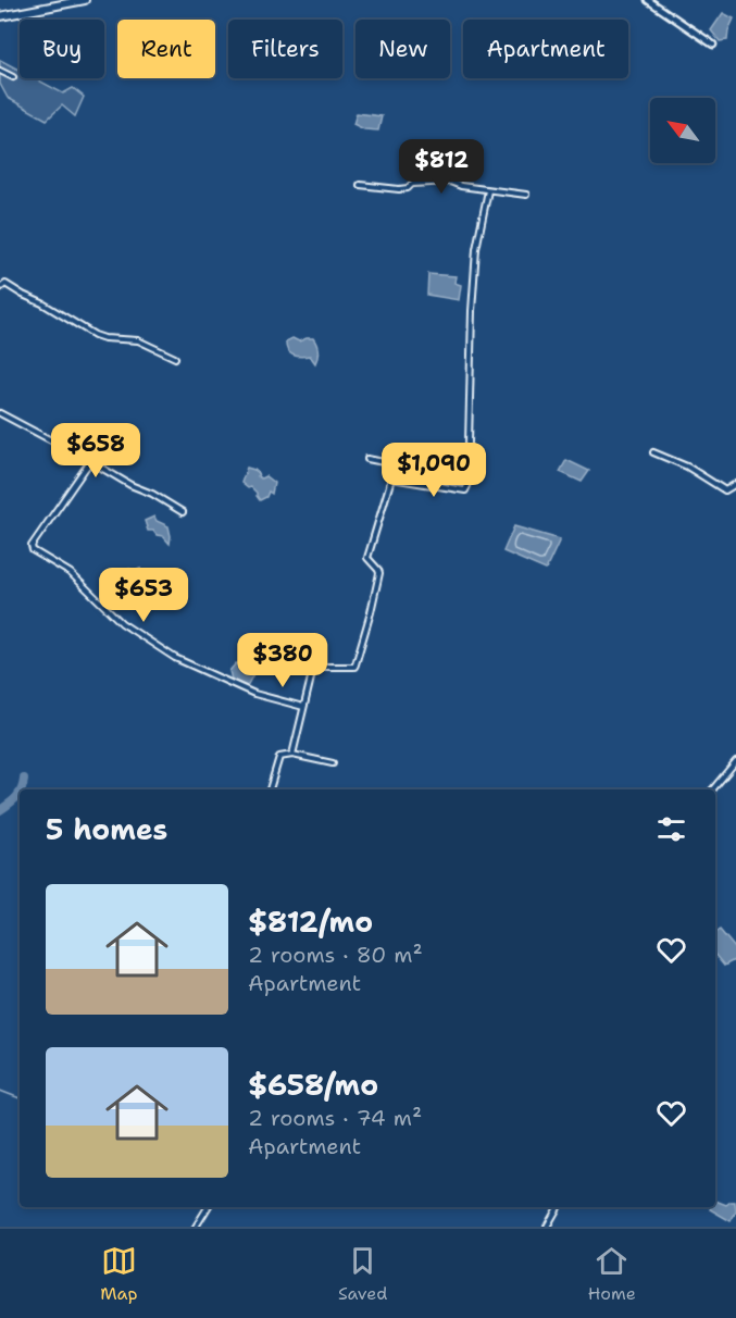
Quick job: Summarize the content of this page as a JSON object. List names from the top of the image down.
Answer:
{
  "north": "top left",
  "page": {
    "chip": [
      "Buy",
      "Rent",
      "Filters",
      "New",
      "Apartment"
    ],
    "price": [
      "$812",
      "$658",
      "$1,090",
      "$653",
      "$380"
    ],
    "heading": "5 homes",
    "list": [
      {
        "name": "$812/mo",
        "note": "2 rooms · 80 m² · Apartment"
      },
      {
        "name": "$658/mo",
        "note": "2 rooms · 74 m² · Apartment"
      }
    ],
    "tabs": ["Map", "Saved", "Home"]
  }
}
